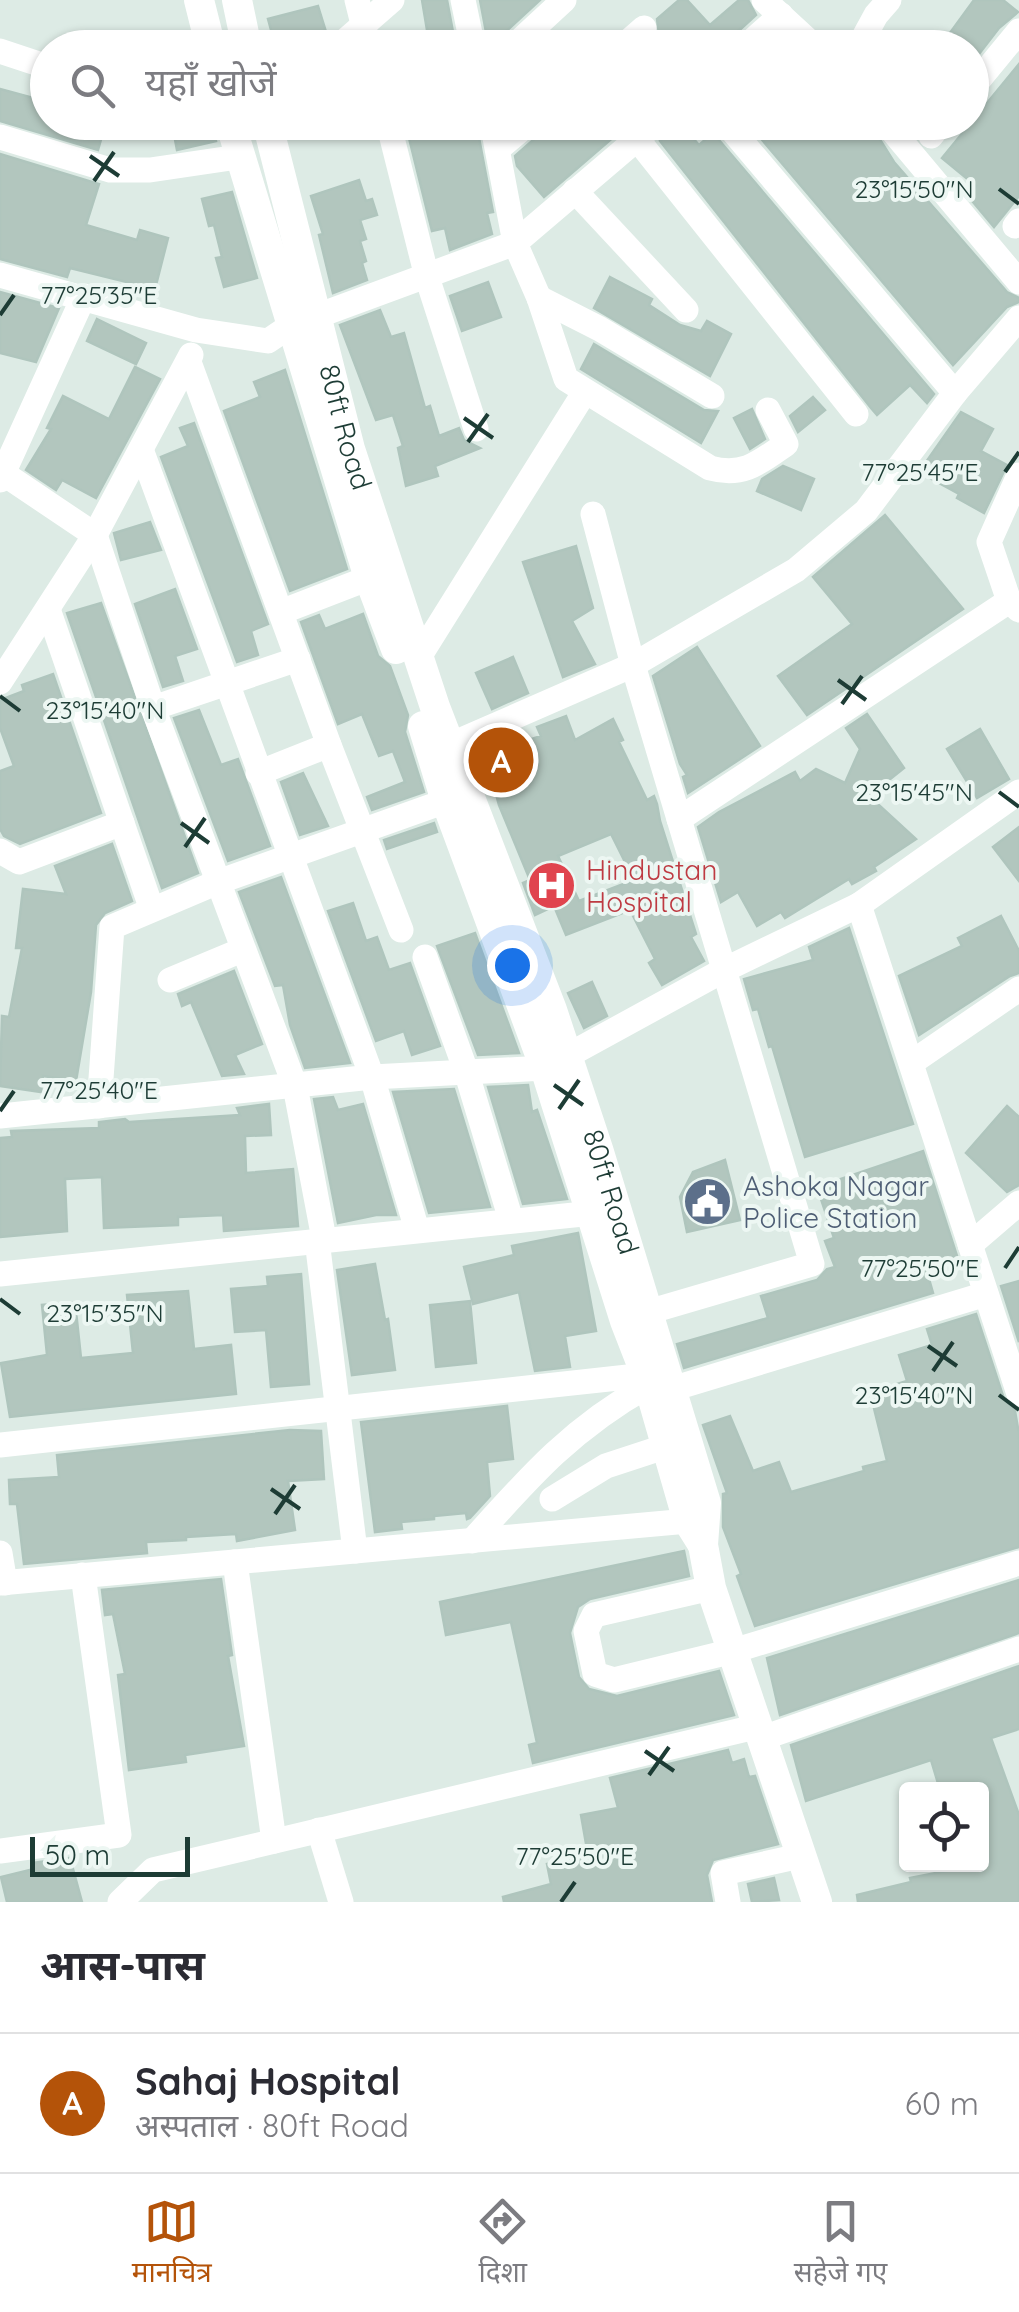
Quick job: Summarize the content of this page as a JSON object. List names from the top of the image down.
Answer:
{
  "streets": {
    "main road": ["80ft Road"]
  },
  "places": {
    "hospital": ["Hindustan Hospital"],
    "public building": ["Ashoka Nagar Police Station"]
  },
  "scale_bar": "50 m",
  "page": {
    "search": "यहाँ खोजें",
    "pins": "A",
    "scale": "50 m",
    "heading": "आस-पास",
    "list": [
      {
        "mark": "A",
        "name": "Sahaj Hospital",
        "note": "अस्पताल · 80ft Road",
        "value": "60 m"
      }
    ],
    "nav": ["मानचित्र", "दिशा", "सहेजे गए"]
  },
  "coordinates": [
    "23°15'50\"N",
    "77°25'35\"E",
    "77°25'45\"E",
    "23°15'40\"N",
    "23°15'45\"N",
    "77°25'40\"E",
    "77°25'50\"E",
    "23°15'35\"N"
  ]
}
